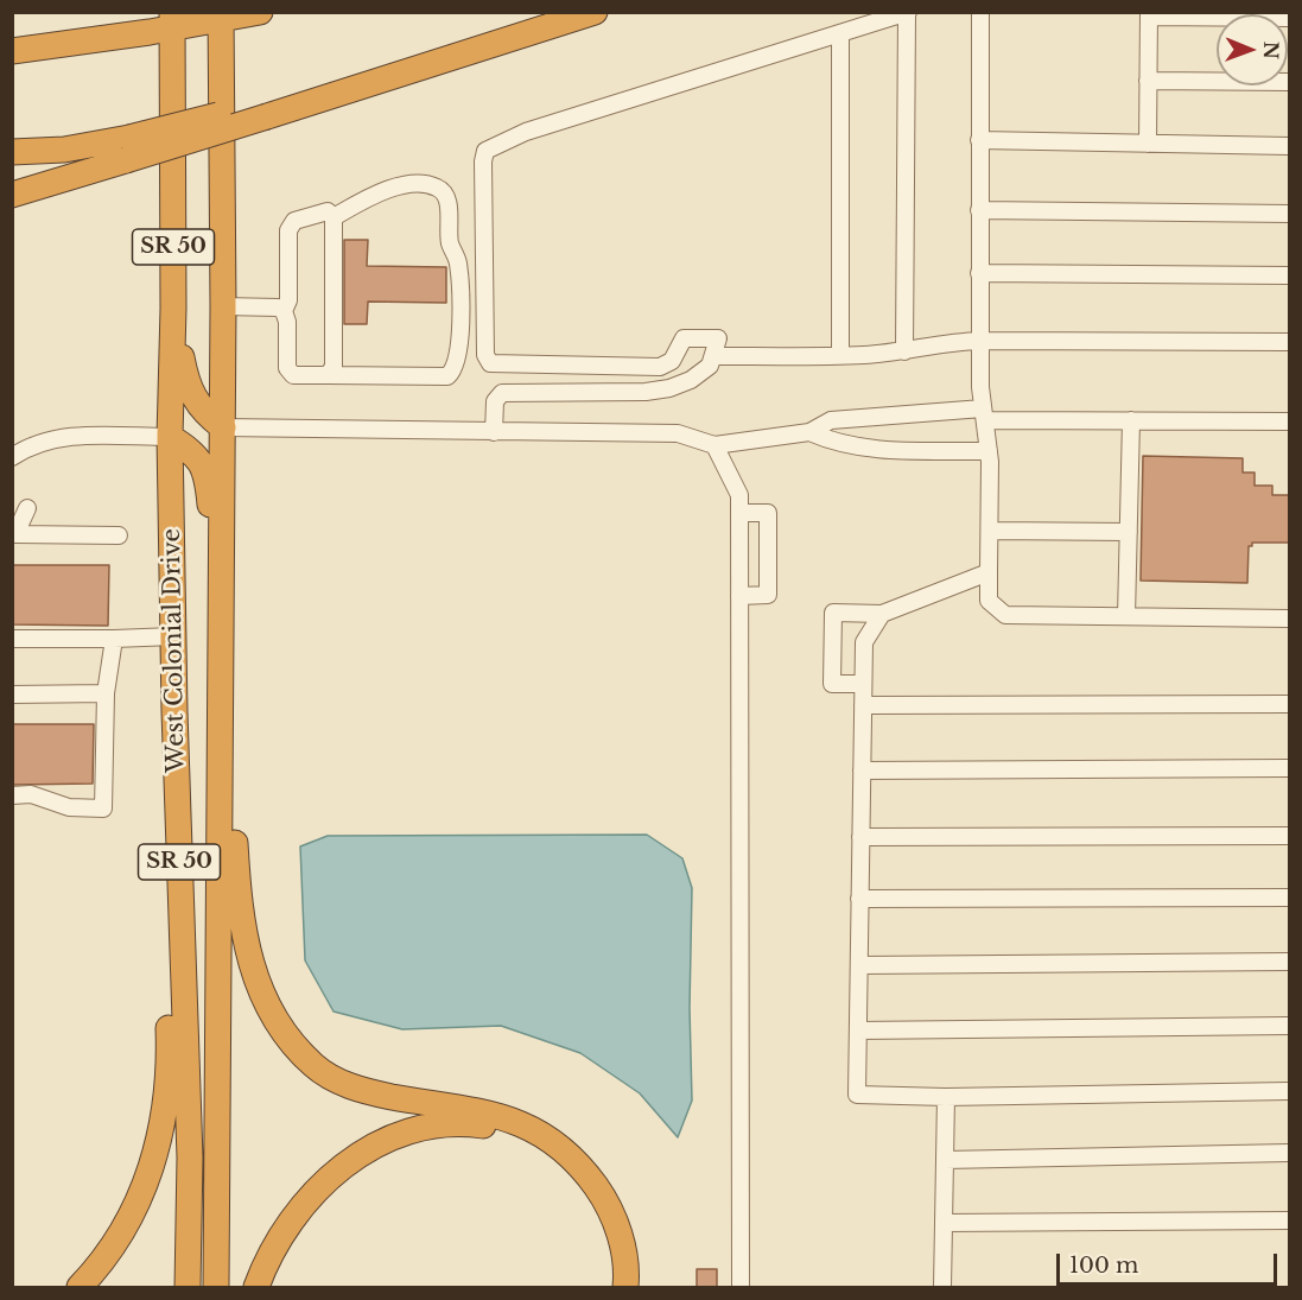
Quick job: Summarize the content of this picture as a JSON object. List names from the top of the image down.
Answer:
{
  "streets": {
    "highway": ["SR 50", "West Colonial Drive"]
  },
  "scale_bar": "100 m",
  "north": "right"
}
